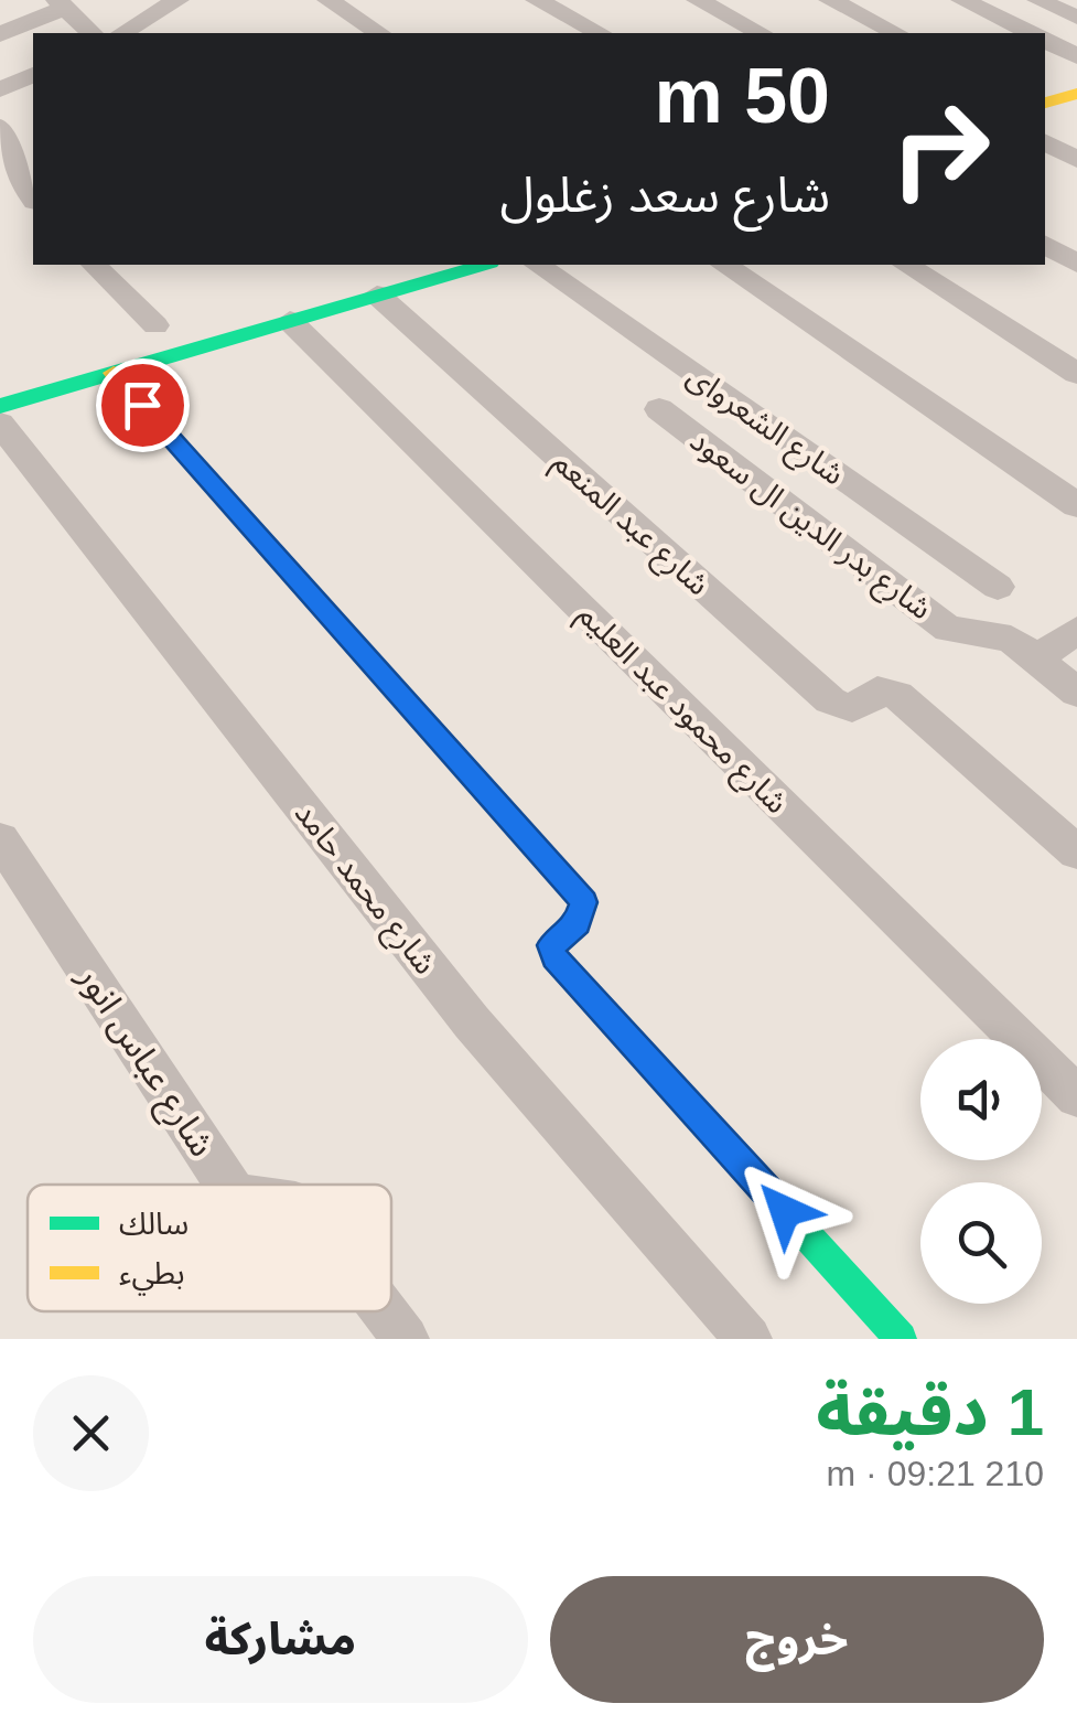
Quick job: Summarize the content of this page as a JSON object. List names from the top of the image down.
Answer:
{
  "streets": {
    "street": [
      "شارع الشعرواى",
      "شارع عبد المنعم",
      "شارع بدر الدين ال سعود",
      "شارع محمود عبد العليم",
      "شارع محمد حامد",
      "شارع عباس انور"
    ]
  },
  "legend": ["سالك", "بطيء"],
  "page": {
    "turn": ["50 m", "شارع سعد زغلول"],
    "heading": ["1 دقيقة", "210 m · 09:21"],
    "buttons": ["خروج", "مشاركة"]
  }
}
